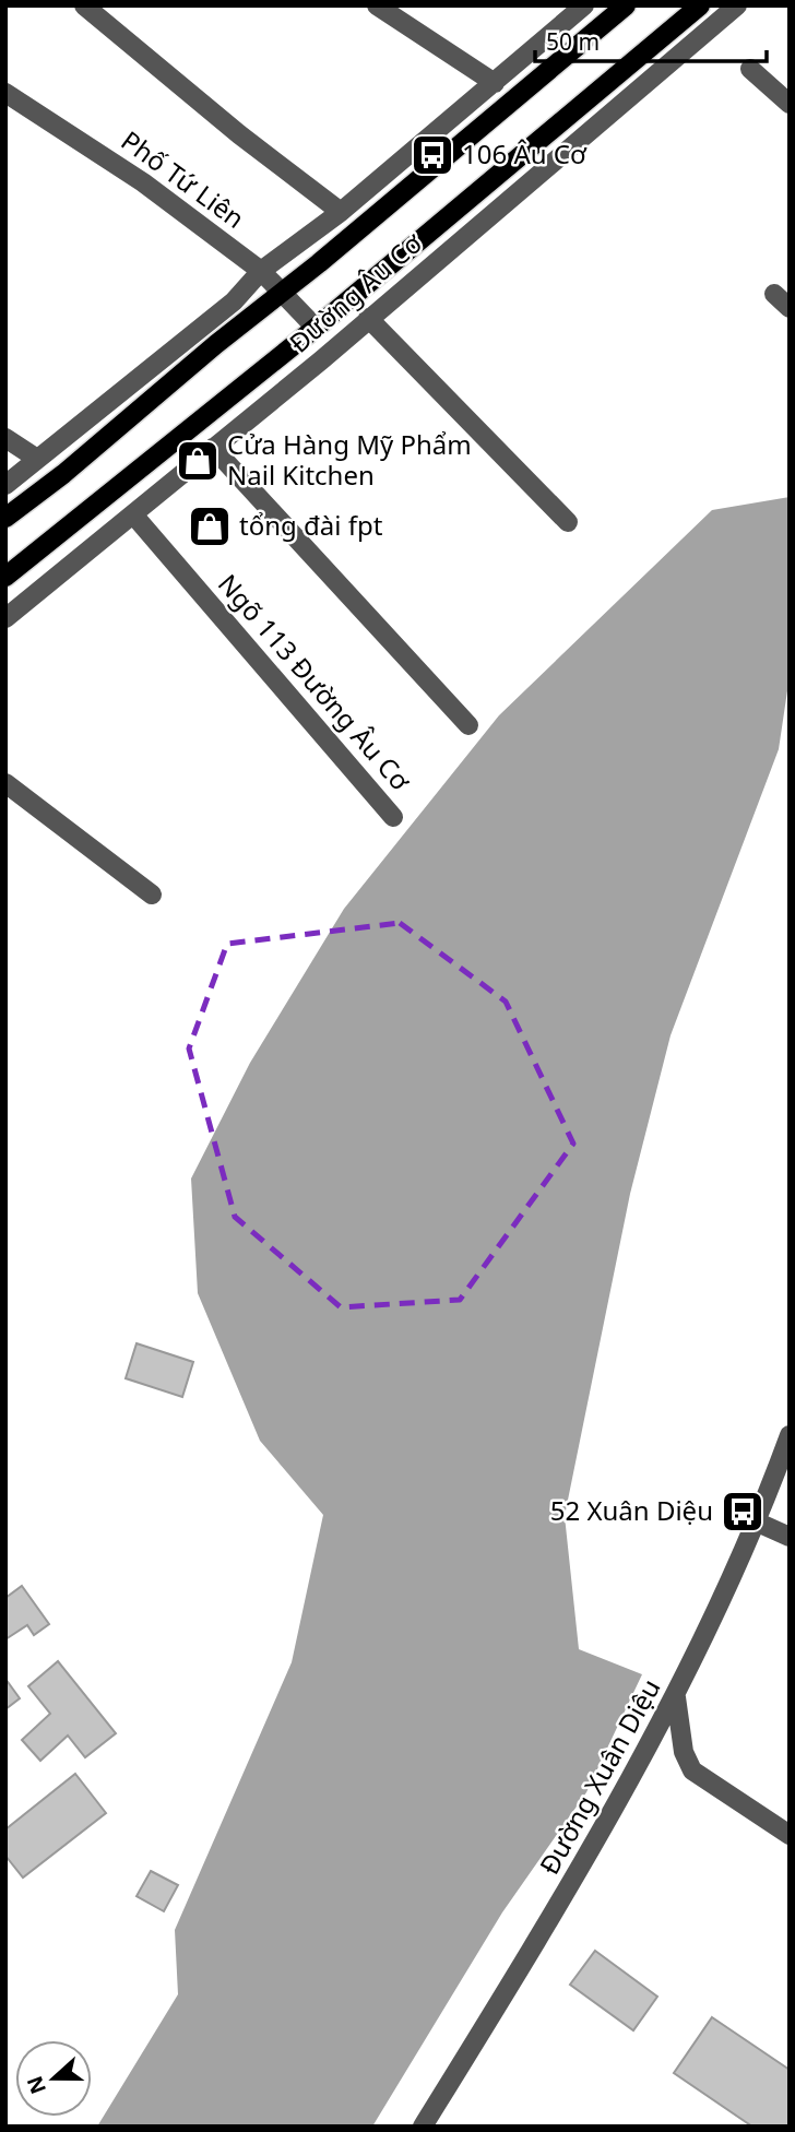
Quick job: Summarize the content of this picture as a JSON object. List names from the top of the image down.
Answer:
{
  "streets": {
    "main road": ["Đường Âu Cơ"],
    "street": ["Phố Tứ Liên", "Ngõ 113 Đường Âu Cơ", "Đường Xuân Diệu"]
  },
  "crossings": [
    ["Phố Tứ Liên", "Đường Âu Cơ"],
    ["Đường Âu Cơ", "Ngõ 113 Đường Âu Cơ"]
  ],
  "places": {
    "bus stop": ["106 Âu Cơ", "52 Xuân Diệu"],
    "shop": ["Cửa Hàng Mỹ Phẩm Nail Kitchen", "tổng đài fpt"]
  },
  "scale_bar": "50 m",
  "north": "left"
}
